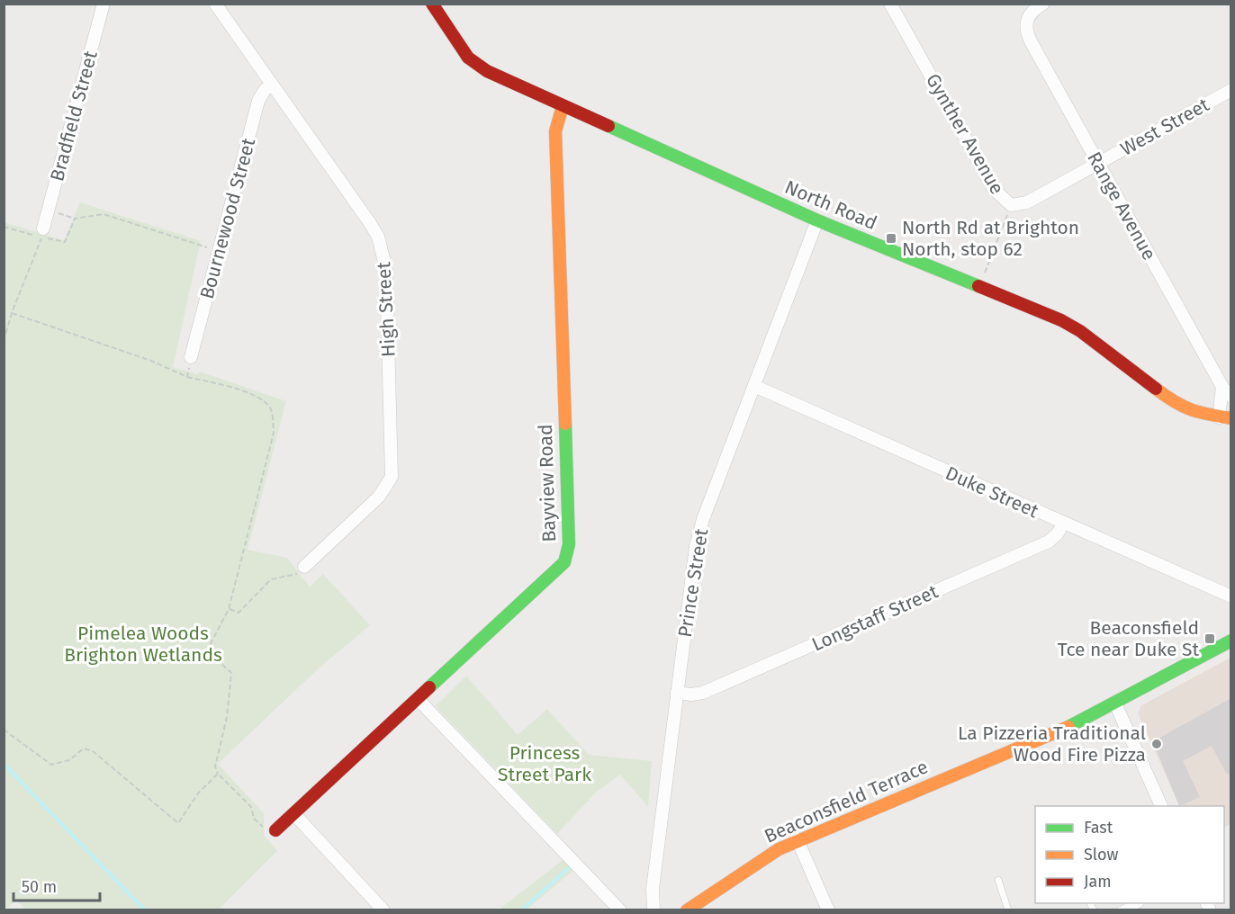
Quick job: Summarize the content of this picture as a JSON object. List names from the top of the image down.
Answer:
{
  "streets": {
    "street": [
      "Bradfield Street",
      "West Street",
      "Gynther Avenue",
      "North Road",
      "Range Avenue",
      "Bournewood Street",
      "High Street",
      "Bayview Road",
      "Duke Street",
      "Prince Street",
      "Longstaff Street",
      "Beaconsfield Terrace"
    ]
  },
  "crossings": [
    ["West Street", "Gynther Avenue"],
    ["West Street", "Range Avenue"],
    ["Gynther Avenue", "Range Avenue"],
    ["North Road", "Range Avenue"],
    ["North Road", "Bayview Road"],
    ["North Road", "Prince Street"],
    ["Bournewood Street", "High Street"],
    ["Duke Street", "Prince Street"],
    ["Duke Street", "Longstaff Street"],
    ["Prince Street", "Longstaff Street"]
  ],
  "parks": ["Pimelea Woods Brighton Wetlands", "Princess Street Park"],
  "places": {
    "transit": ["North Rd at Brighton North, stop 62", "Beaconsfield Tce near Duke St"],
    "other": ["La Pizzeria Traditional Wood Fire Pizza"]
  },
  "legend": ["Fast", "Slow", "Jam"],
  "scale_bar": "50 m"
}
